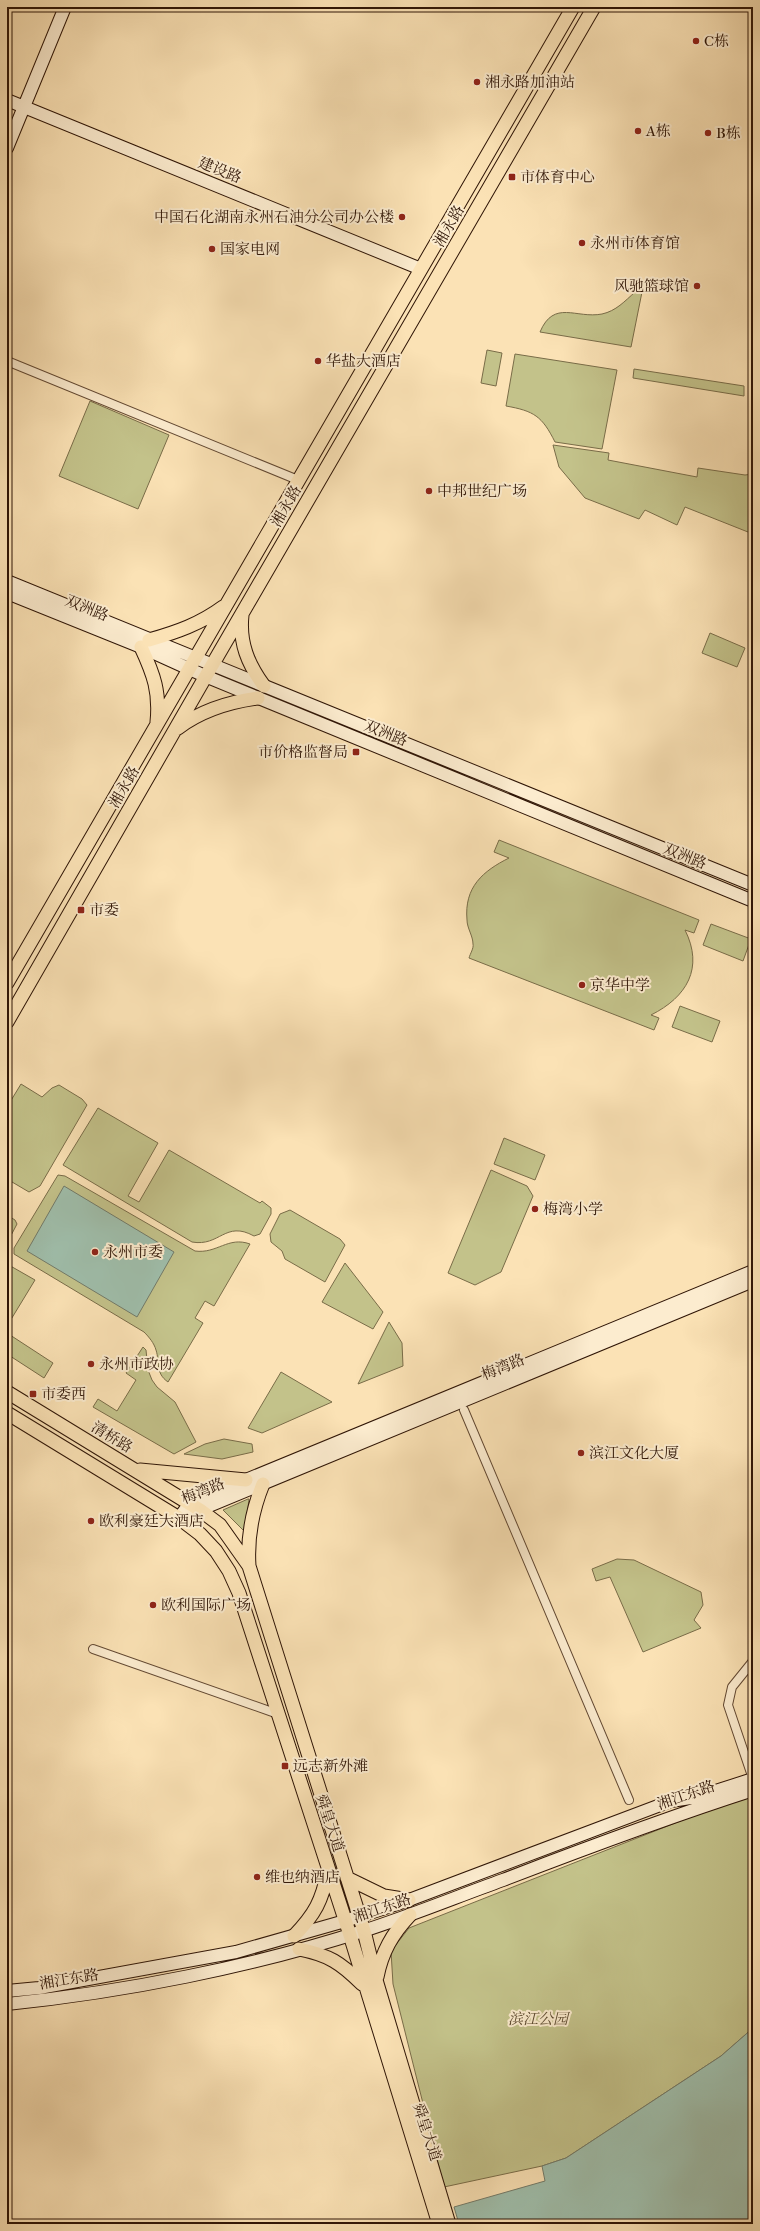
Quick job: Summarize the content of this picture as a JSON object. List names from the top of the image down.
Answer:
{
  "streets": {
    "main road": [
      "建设路",
      "湘永路",
      "双洲路",
      "梅湾路",
      "清桥路",
      "湘江东路",
      "舜皇大道"
    ]
  },
  "crossings": [
    ["建设路", "湘永路"],
    ["湘永路", "双洲路"],
    ["梅湾路", "清桥路"],
    ["梅湾路", "舜皇大道"],
    ["清桥路", "舜皇大道"],
    ["湘江东路", "舜皇大道"]
  ],
  "parks": ["滨江公园"],
  "places": {
    "other": [
      "C栋",
      "湘永路加油站",
      "A栋",
      "B栋",
      "中国石化湖南永州石油分公司办公楼",
      "永州市体育馆",
      "国家电网",
      "风驰篮球馆",
      "华盐大酒店",
      "中邦世纪广场",
      "京华中学",
      "梅湾小学",
      "永州市委",
      "永州市政协",
      "滨江文化大厦",
      "欧利豪廷大酒店",
      "欧利国际广场",
      "维也纳酒店"
    ],
    "transit": [
      "市体育中心",
      "市价格监督局",
      "市委",
      "市委西",
      "远志新外滩"
    ]
  }
}
